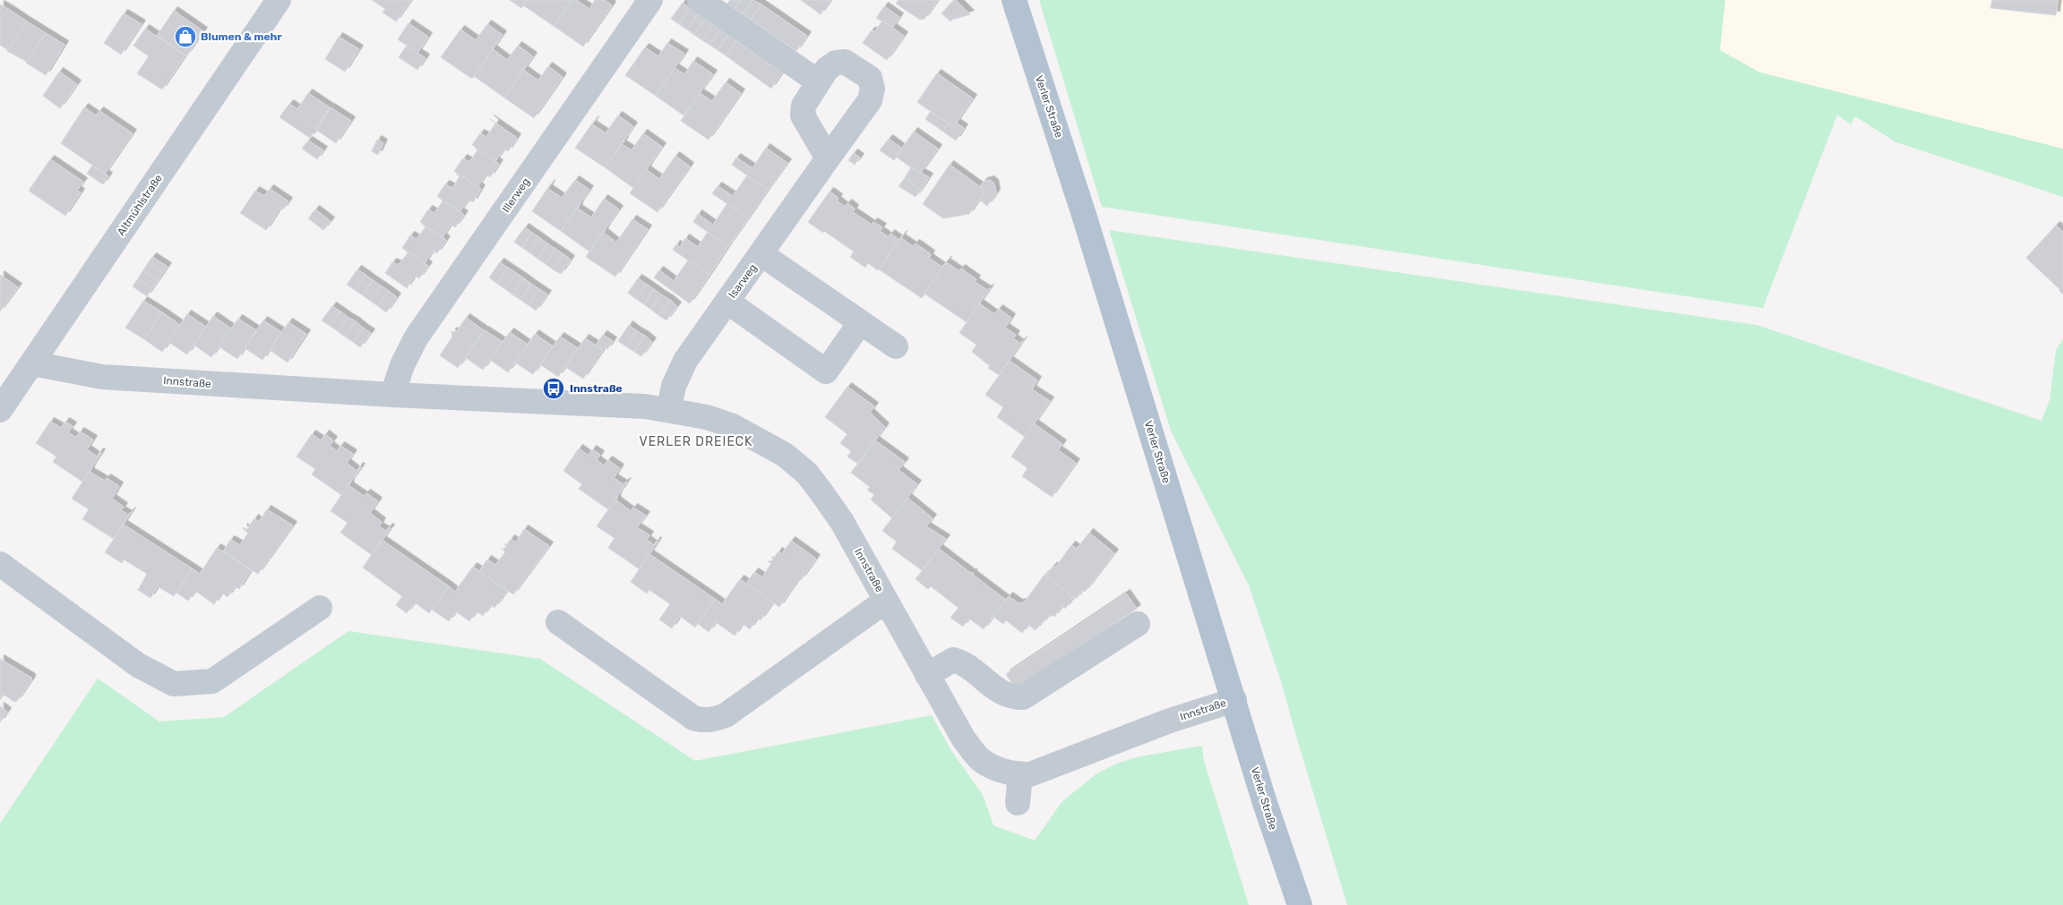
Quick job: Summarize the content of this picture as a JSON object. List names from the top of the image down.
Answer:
{
  "streets": {
    "main road": ["Verler Straße"],
    "street": [
      "Illerweg",
      "Altmühlstraße",
      "Isarweg",
      "Innstraße"
    ]
  },
  "crossings": [
    ["Verler Straße", "Innstraße"],
    ["Illerweg", "Innstraße"],
    ["Altmühlstraße", "Innstraße"],
    ["Isarweg", "Innstraße"]
  ],
  "districts": ["VERLER DREIECK"],
  "places": {
    "shop": ["Blumen & mehr"],
    "bus stop": ["Innstraße"]
  }
}
